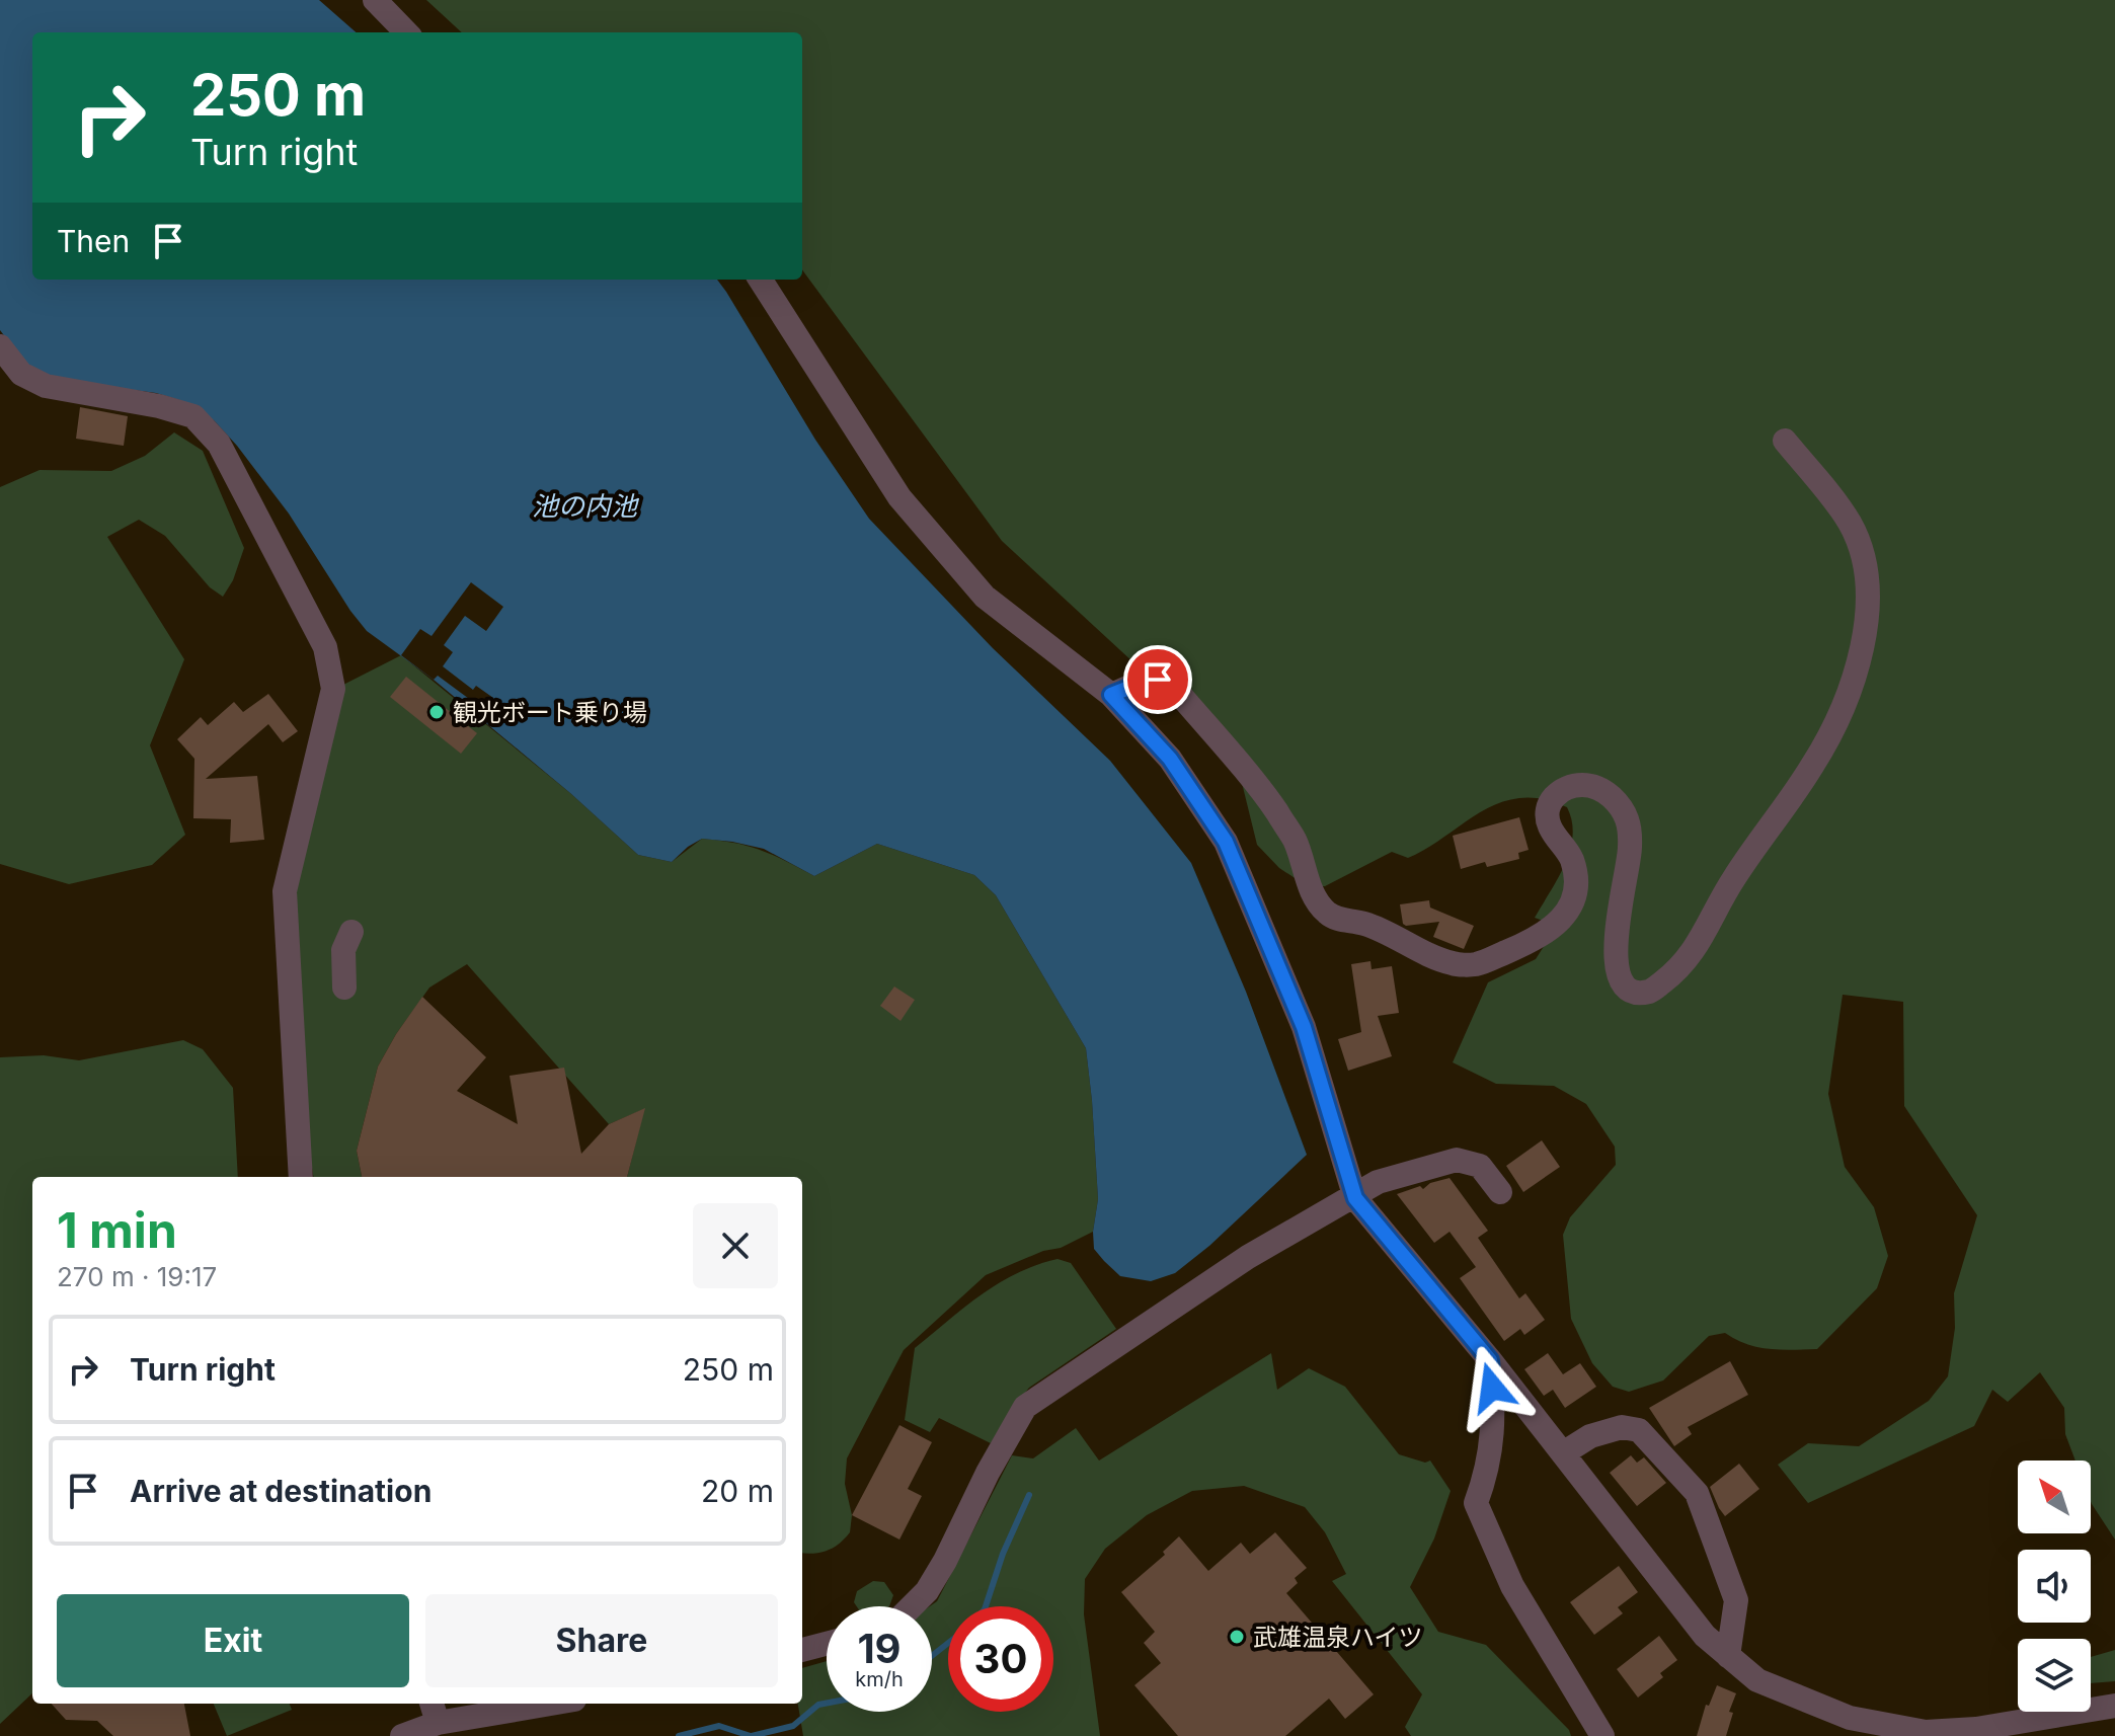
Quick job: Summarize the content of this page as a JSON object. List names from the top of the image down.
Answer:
{
  "water": ["池の内池"],
  "places": ["観光ボート乗り場", "武雄温泉ハイツ"],
  "north": "top left",
  "page": {
    "turn": ["250 m", "Turn right"],
    "then": "Then",
    "heading": ["1 min", "270 m · 19:17"],
    "list": [
      {
        "name": "Turn right",
        "value": "250 m"
      },
      {
        "name": "Arrive at destination",
        "value": "20 m"
      }
    ],
    "buttons": ["Exit", "Share"],
    "speed": "19 km/h",
    "limit": "30"
  }
}
